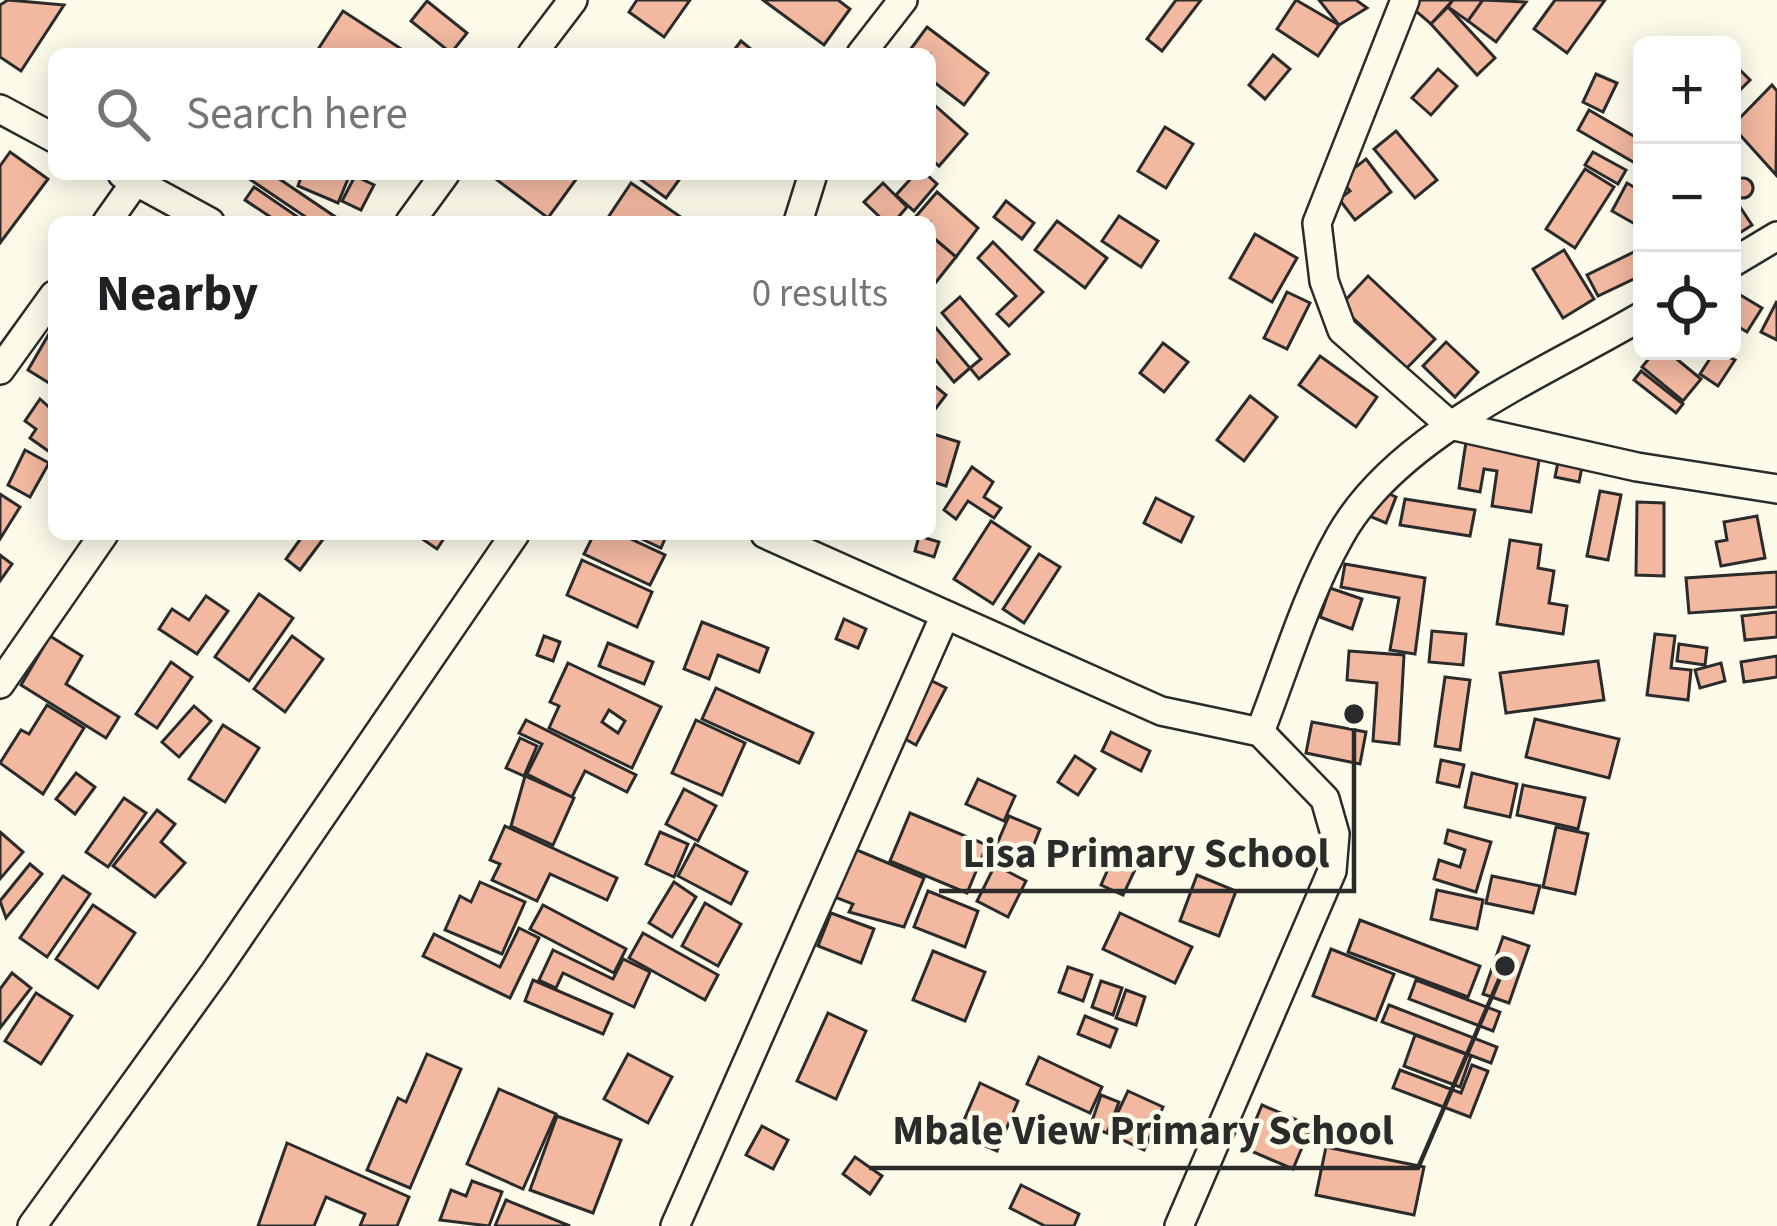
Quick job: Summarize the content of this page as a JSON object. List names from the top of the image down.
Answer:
{
  "places": ["Lisa Primary School", "Mbale View Primary School"],
  "page": {
    "map_buttons": ["+", "−"],
    "search": "Search here",
    "heading": ["Nearby", "0 results"]
  }
}
